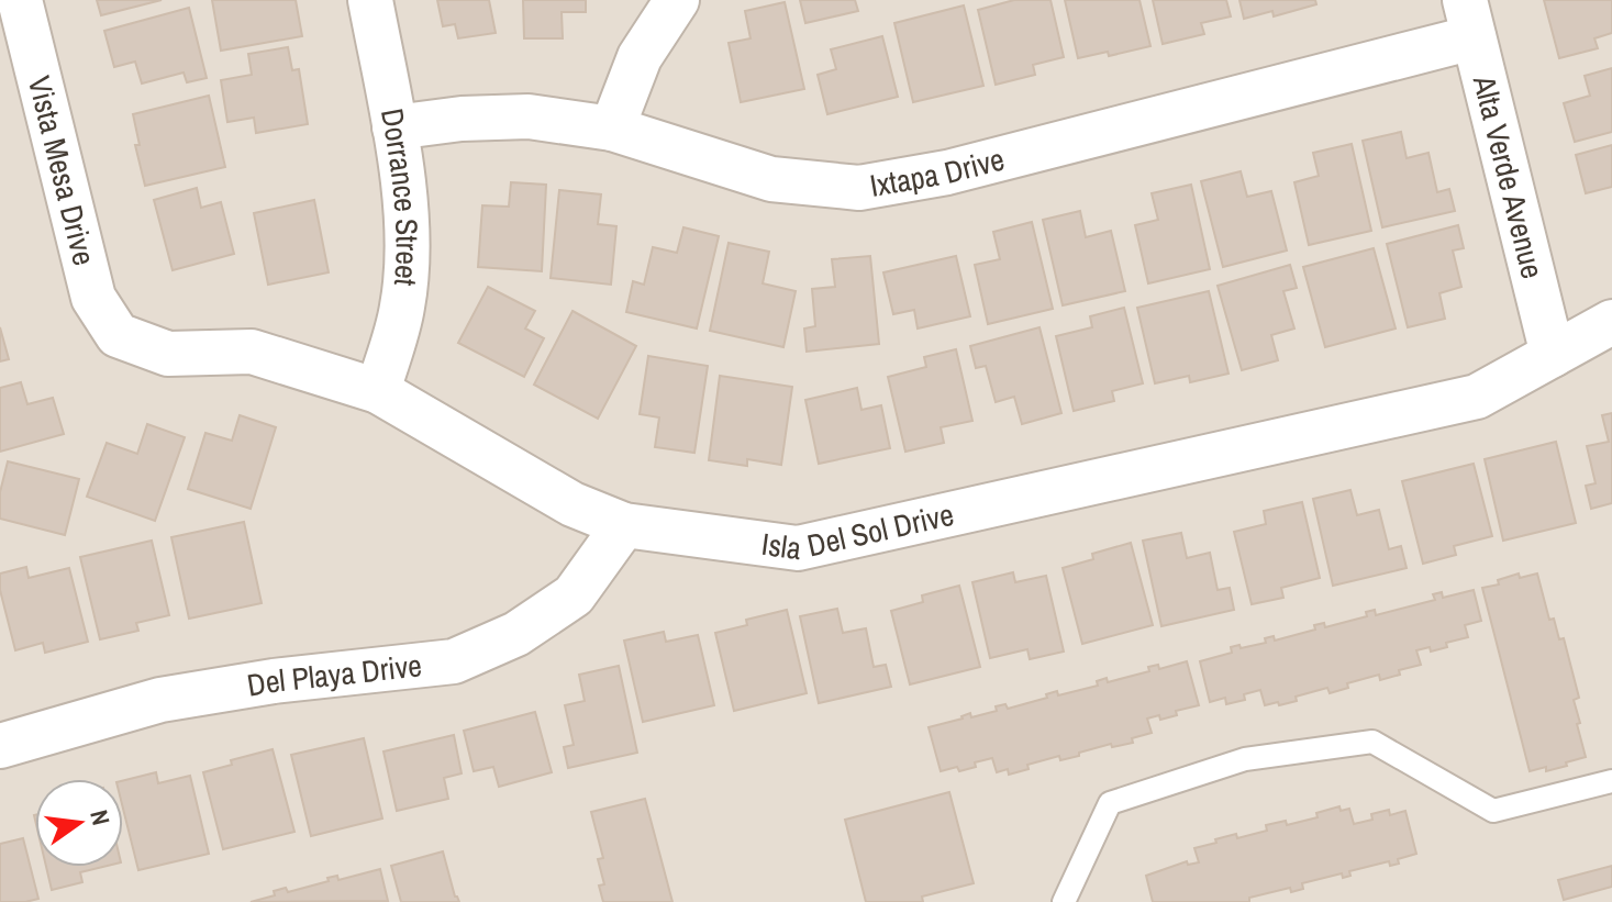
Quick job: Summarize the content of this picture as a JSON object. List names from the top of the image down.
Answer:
{
  "streets": {
    "street": [
      "Vista Mesa Drive",
      "Ixtapa Drive",
      "Alta Verde Avenue",
      "Dorrance Street",
      "Isla Del Sol Drive",
      "Del Playa Drive"
    ]
  },
  "crossings": [
    ["Vista Mesa Drive", "Isla Del Sol Drive"],
    ["Ixtapa Drive", "Alta Verde Avenue"],
    ["Ixtapa Drive", "Dorrance Street"],
    ["Alta Verde Avenue", "Isla Del Sol Drive"],
    ["Dorrance Street", "Isla Del Sol Drive"],
    ["Isla Del Sol Drive", "Del Playa Drive"]
  ],
  "north": "right"
}
